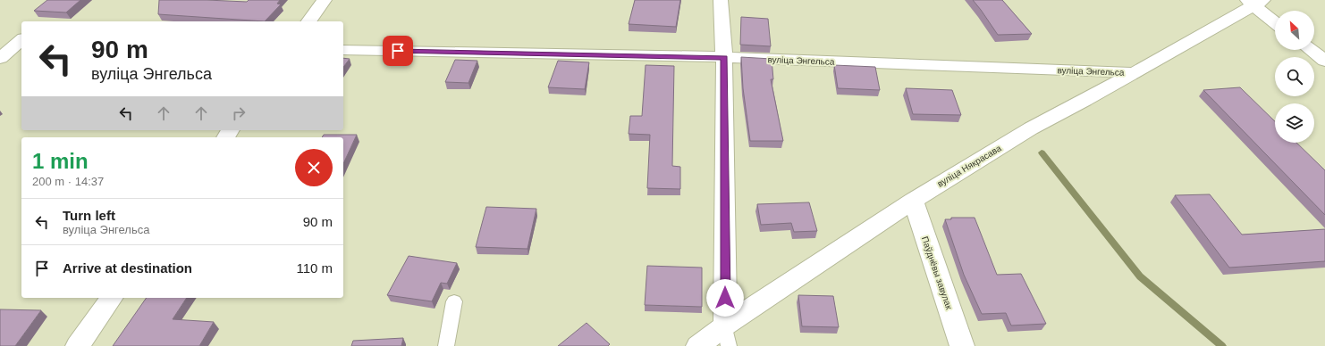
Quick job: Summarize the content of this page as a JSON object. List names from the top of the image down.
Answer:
{
  "streets": {
    "street": ["вуліца Энгельса", "вуліца Някрасава", "Паўднёвы завулак"]
  },
  "crossings": [
    ["вуліца Энгельса", "вуліца Някрасава"],
    ["вуліца Някрасава", "Паўднёвы завулак"]
  ],
  "north": "top left",
  "page": {
    "turn": ["90 m", "вуліца Энгельса"],
    "heading": ["1 min", "200 m · 14:37"],
    "list": [
      {
        "name": "Turn left",
        "note": "вуліца Энгельса",
        "value": "90 m"
      },
      {
        "name": "Arrive at destination",
        "value": "110 m"
      }
    ]
  }
}
